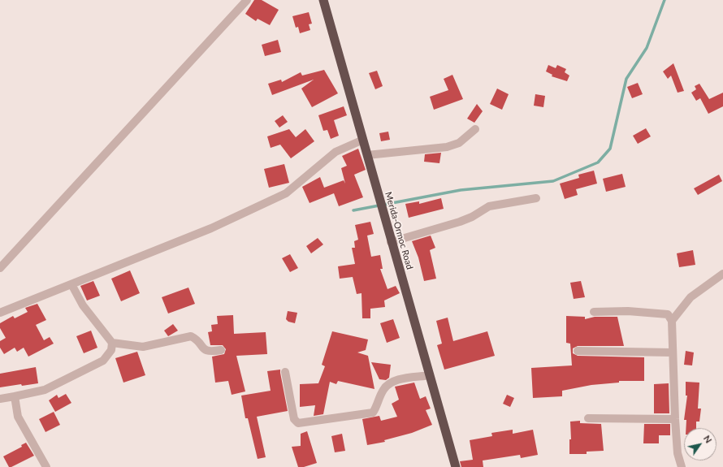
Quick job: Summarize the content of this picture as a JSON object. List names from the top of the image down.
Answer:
{
  "streets": {
    "highway": ["Merida-Ormoc Road"]
  },
  "north": "top right"
}
